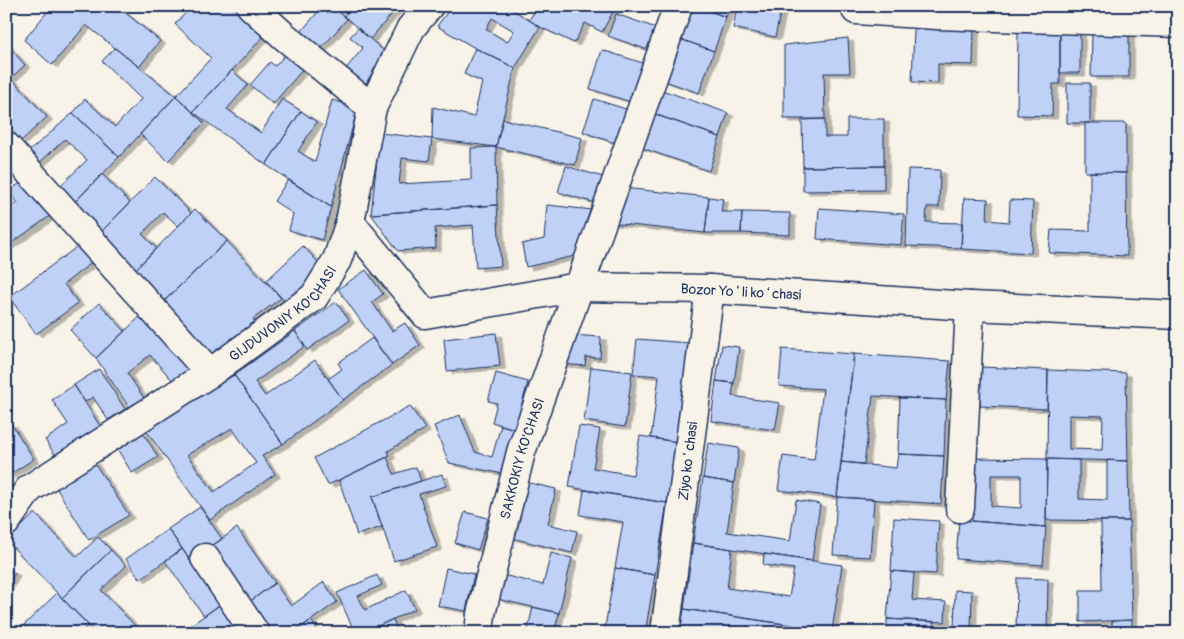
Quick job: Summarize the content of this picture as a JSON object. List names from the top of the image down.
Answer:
{
  "streets": {
    "street": [
      "Bozor Yoʻli koʻchasi",
      "GIJDUVONIY KO'CHASI",
      "SAKKOKIY KO'CHASI",
      "Ziyo koʻchasi"
    ]
  },
  "crossings": [
    ["Bozor Yoʻli koʻchasi", "GIJDUVONIY KO'CHASI"],
    ["Bozor Yoʻli koʻchasi", "SAKKOKIY KO'CHASI"],
    ["Bozor Yoʻli koʻchasi", "Ziyo koʻchasi"]
  ]
}
